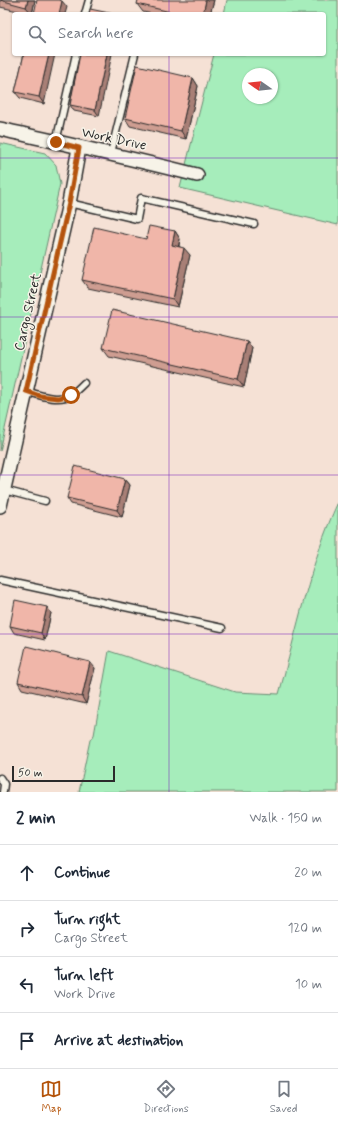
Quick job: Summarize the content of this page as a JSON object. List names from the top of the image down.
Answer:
{
  "streets": {
    "street": ["Work Drive", "Cargo Street"]
  },
  "crossings": [
    ["Work Drive", "Cargo Street"]
  ],
  "scale_bar": "50 m",
  "north": "left",
  "page": {
    "search": "Search here",
    "scale": "50 m",
    "heading": ["2 min", "Walk · 150 m"],
    "list": [
      ["Continue", "20 m"],
      ["Turn right", "Cargo Street", "120 m"],
      ["Turn left", "Work Drive", "10 m"],
      "Arrive at destination"
    ],
    "nav": ["Map", "Directions", "Saved"]
  }
}
